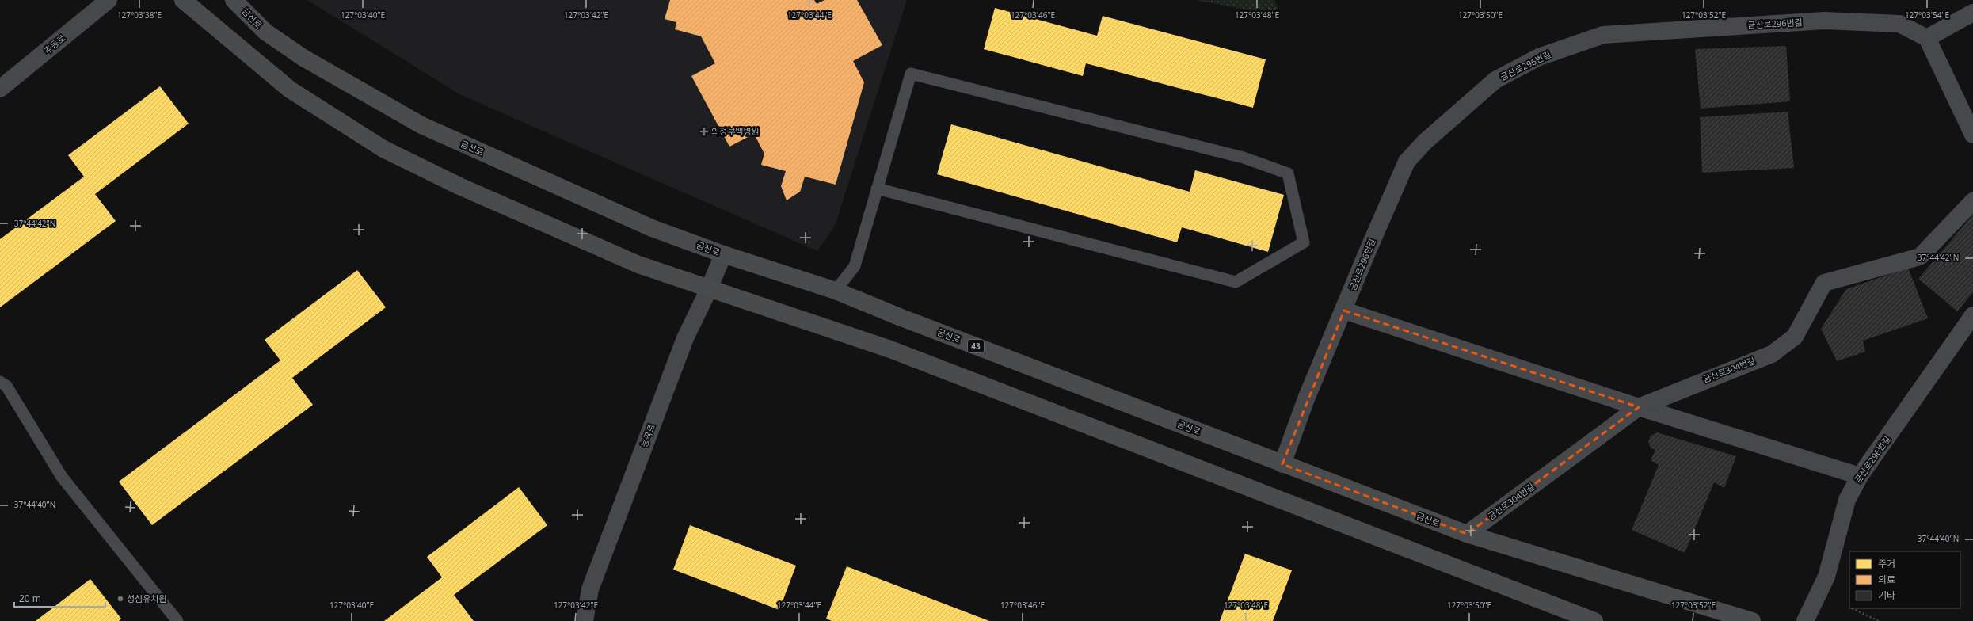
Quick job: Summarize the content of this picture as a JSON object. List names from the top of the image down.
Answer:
{
  "streets": {
    "main road": ["금신로", "43"],
    "street": [
      "금산로296번길",
      "추동로",
      "금신로304번길",
      "능곡로"
    ]
  },
  "crossings": [
    ["금신로", "금산로296번길"],
    ["금신로", "금신로304번길"],
    ["금신로", "능곡로"]
  ],
  "places": {
    "health": ["의정부백병원"],
    "other": ["성심유치원"]
  },
  "legend": ["주거", "의료", "기타"],
  "scale_bar": "20 m",
  "coordinates": [
    "127°03'38\"E",
    "127°03'40\"E",
    "127°03'42\"E",
    "127°03'44\"E",
    "127°03'46\"E",
    "127°03'48\"E",
    "127°03'50\"E",
    "127°03'52\"E",
    "127°03'54\"E",
    "37°44'42\"N",
    "37°44'40\"N"
  ]
}
